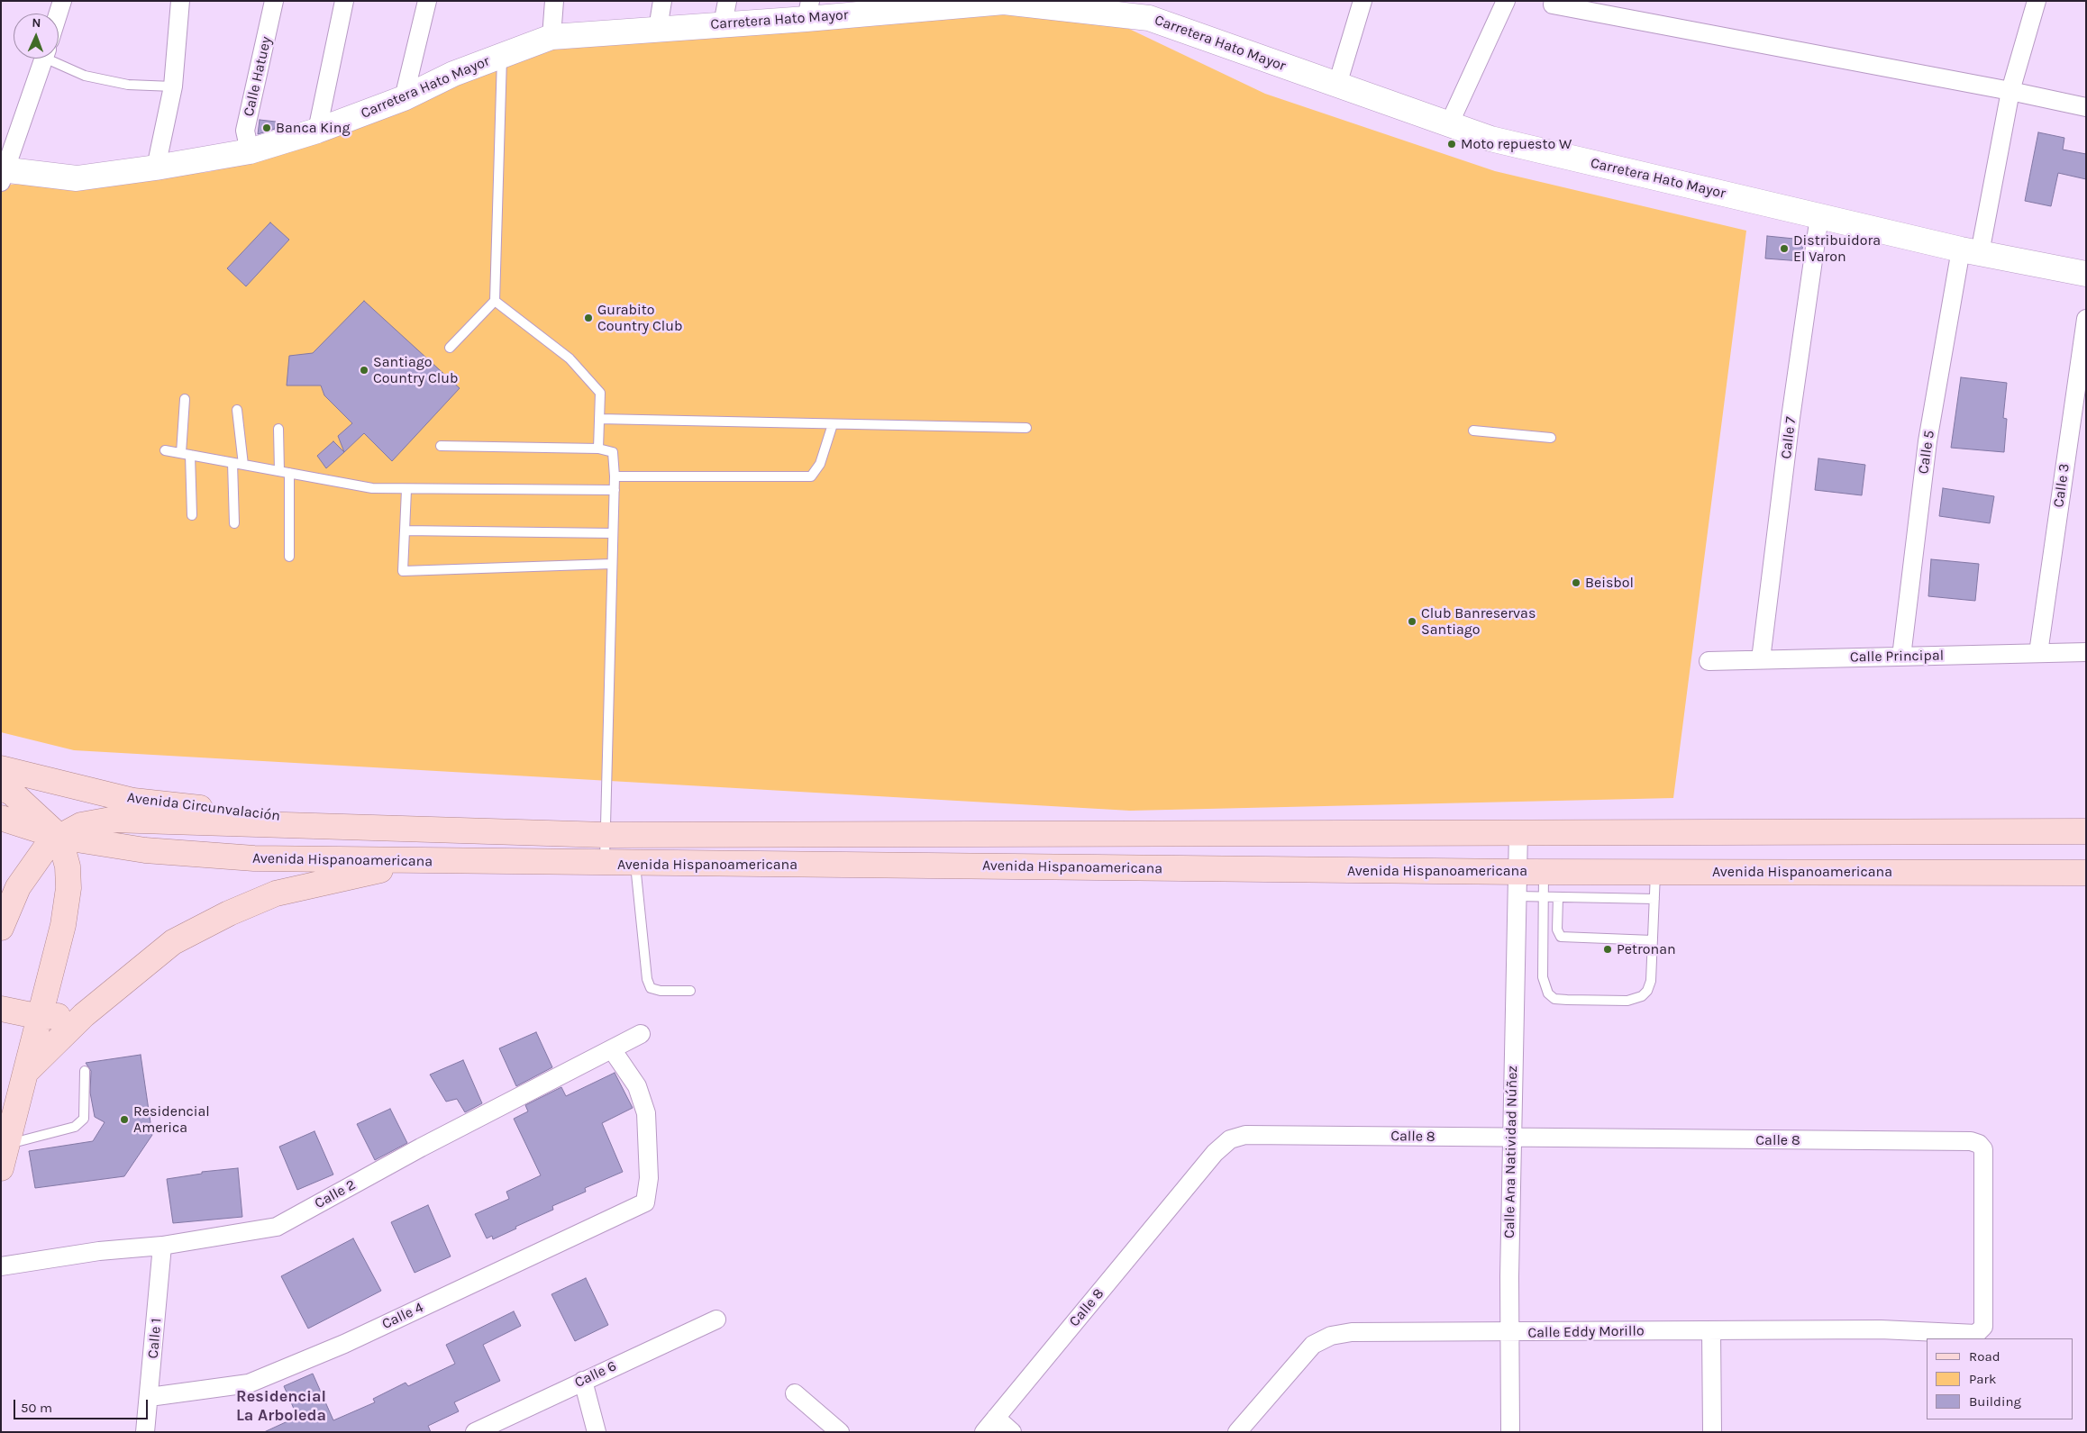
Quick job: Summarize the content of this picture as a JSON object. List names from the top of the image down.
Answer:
{
  "streets": {
    "main road": ["Avenida Circunvalación", "Avenida Hispanoamericana"],
    "street": [
      "Carretera Hato Mayor",
      "Calle Hatuey",
      "Calle 7",
      "Calle 5",
      "Calle 3",
      "Calle Principal",
      "Calle 8",
      "Calle Ana Natividad Núñez",
      "Calle 2",
      "Calle 4",
      "Calle Eddy Morillo",
      "Calle 1",
      "Calle 6"
    ]
  },
  "crossings": [
    ["Carretera Hato Mayor", "Calle Hatuey"],
    ["Carretera Hato Mayor", "Calle 7"],
    ["Carretera Hato Mayor", "Calle 5"],
    ["Calle 7", "Calle Principal"],
    ["Calle 5", "Calle Principal"],
    ["Calle 3", "Calle Principal"],
    ["Avenida Circunvalación", "Avenida Hispanoamericana"],
    ["Avenida Hispanoamericana", "Calle Ana Natividad Núñez"],
    ["Calle 8", "Calle Ana Natividad Núñez"],
    ["Calle 8", "Calle Eddy Morillo"],
    ["Calle Ana Natividad Núñez", "Calle Eddy Morillo"],
    ["Calle 2", "Calle 4"],
    ["Calle 2", "Calle 1"],
    ["Calle 4", "Calle 1"]
  ],
  "districts": ["Residencial La Arboleda"],
  "places": [
    "Banca King",
    "Moto repuesto W",
    "Distribuidora El Varon",
    "Gurabito Country Club",
    "Santiago Country Club",
    "Beisbol",
    "Club Banreservas Santiago",
    "Petronan",
    "Residencial America"
  ],
  "legend": ["Road", "Park", "Building"],
  "scale_bar": "50 m",
  "north": "top"
}
